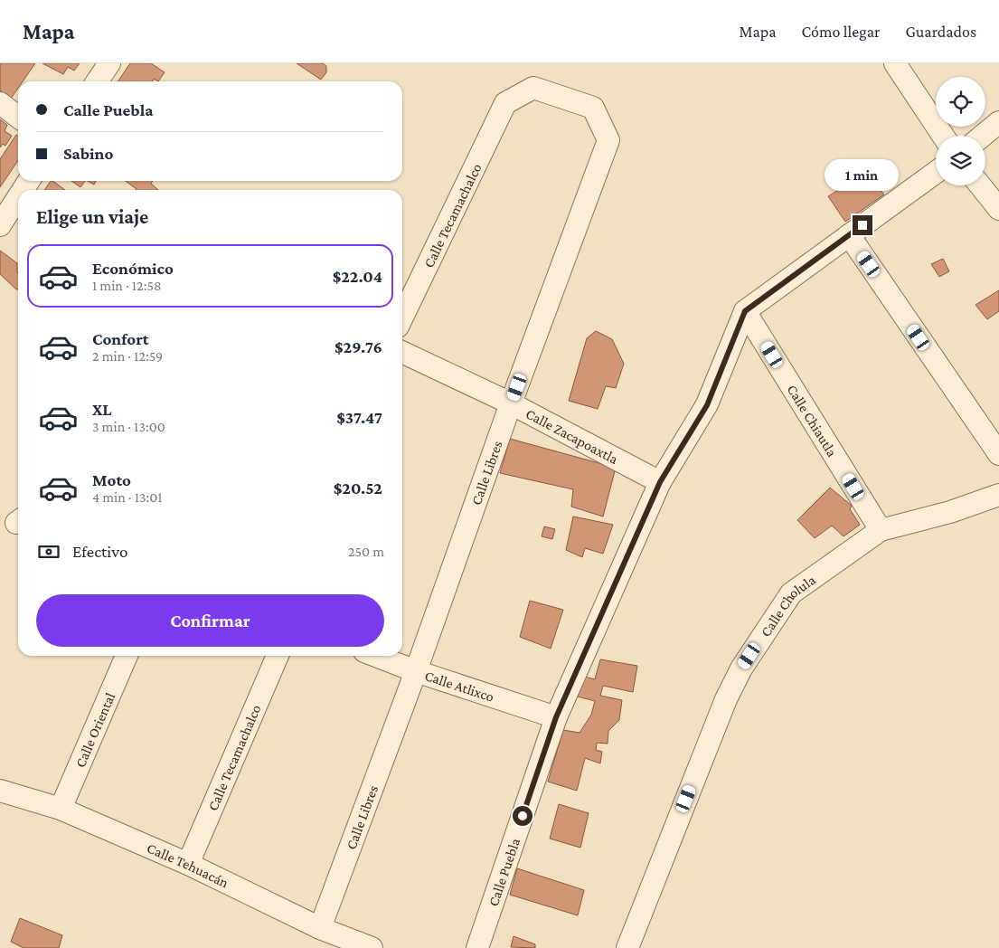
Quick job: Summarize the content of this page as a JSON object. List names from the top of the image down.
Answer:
{
  "streets": {
    "street": [
      "Calle Tecamachalco",
      "Calle Chiautla",
      "Calle Zacapoaxtla",
      "Calle Libres",
      "Calle Cholula",
      "Calle Atlixco",
      "Calle Oriental",
      "Calle Tehuacán",
      "Calle Puebla"
    ]
  },
  "crossings": [
    ["Calle Tecamachalco", "Calle Libres"],
    ["Calle Tecamachalco", "Calle Tehuacán"],
    ["Calle Chiautla", "Calle Cholula"],
    ["Calle Chiautla", "Calle Puebla"],
    ["Calle Zacapoaxtla", "Calle Libres"],
    ["Calle Zacapoaxtla", "Calle Puebla"],
    ["Calle Libres", "Calle Atlixco"],
    ["Calle Libres", "Calle Tehuacán"],
    ["Calle Atlixco", "Calle Puebla"],
    ["Calle Oriental", "Calle Tehuacán"]
  ],
  "page": {
    "header": "Mapa",
    "nav": ["Mapa", "Cómo llegar", "Guardados"],
    "banner": ["Calle Puebla", "Sabino"],
    "bubble": "1 min",
    "heading": "Elige un viaje",
    "list": [
      {
        "name": "Económico",
        "note": "1 min · 12:58",
        "value": "$22.04"
      },
      {
        "name": "Confort",
        "note": "2 min · 12:59",
        "value": "$29.76"
      },
      {
        "name": "XL",
        "note": "3 min · 13:00",
        "value": "$37.47"
      },
      {
        "name": "Moto",
        "note": "4 min · 13:01",
        "value": "$20.52"
      }
    ],
    "pay": ["Efectivo", "250 m"],
    "buttons": "Confirmar"
  }
}
